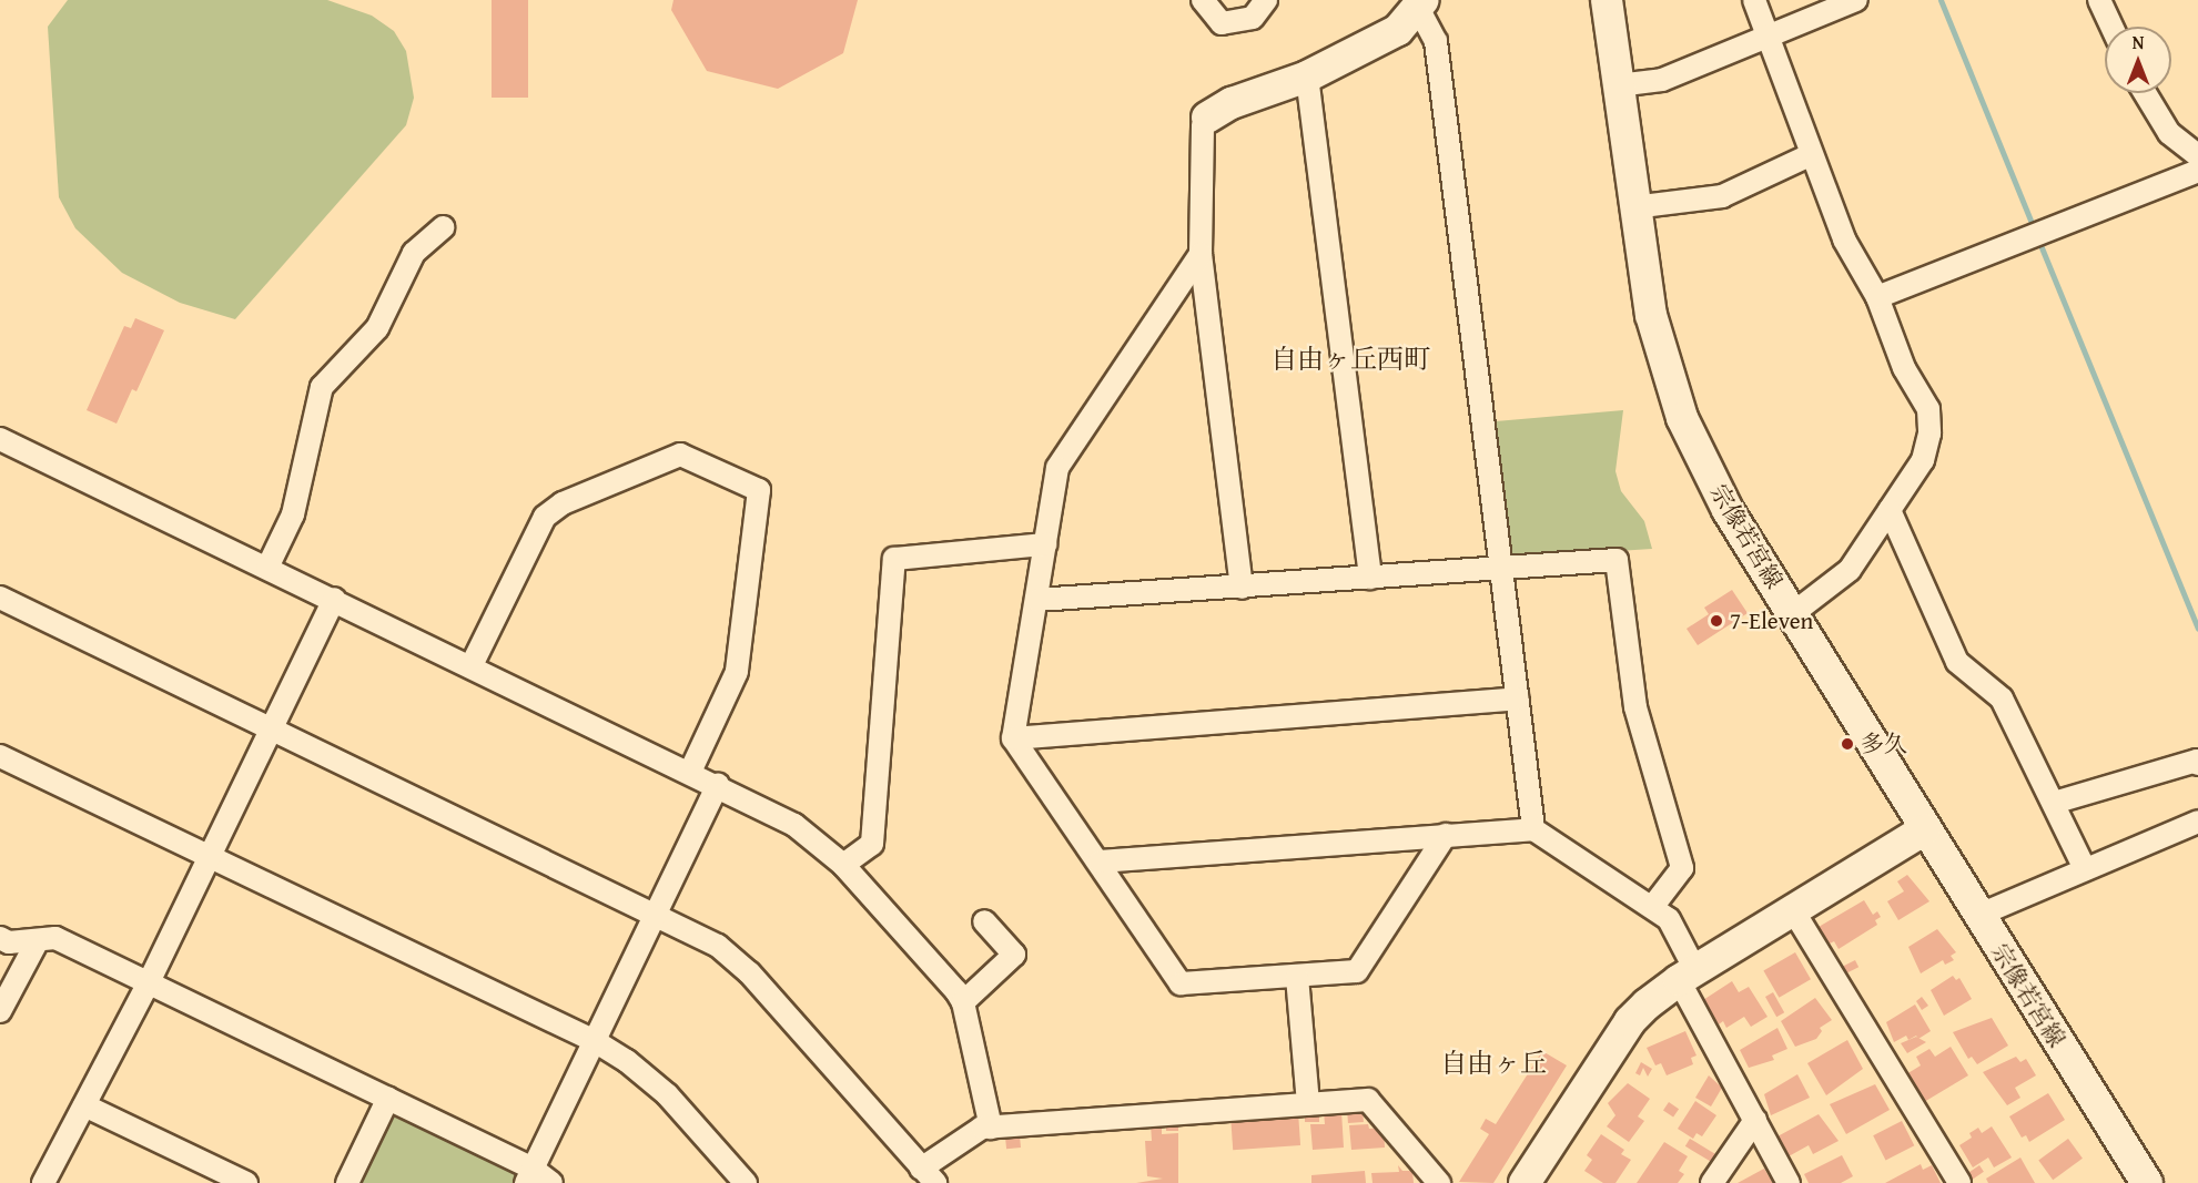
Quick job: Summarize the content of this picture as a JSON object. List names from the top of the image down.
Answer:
{
  "streets": {
    "main road": ["宗像若宮線"]
  },
  "districts": ["自由ヶ丘西町", "自由ヶ丘"],
  "places": ["7-Eleven", "多久"],
  "north": "top"
}
